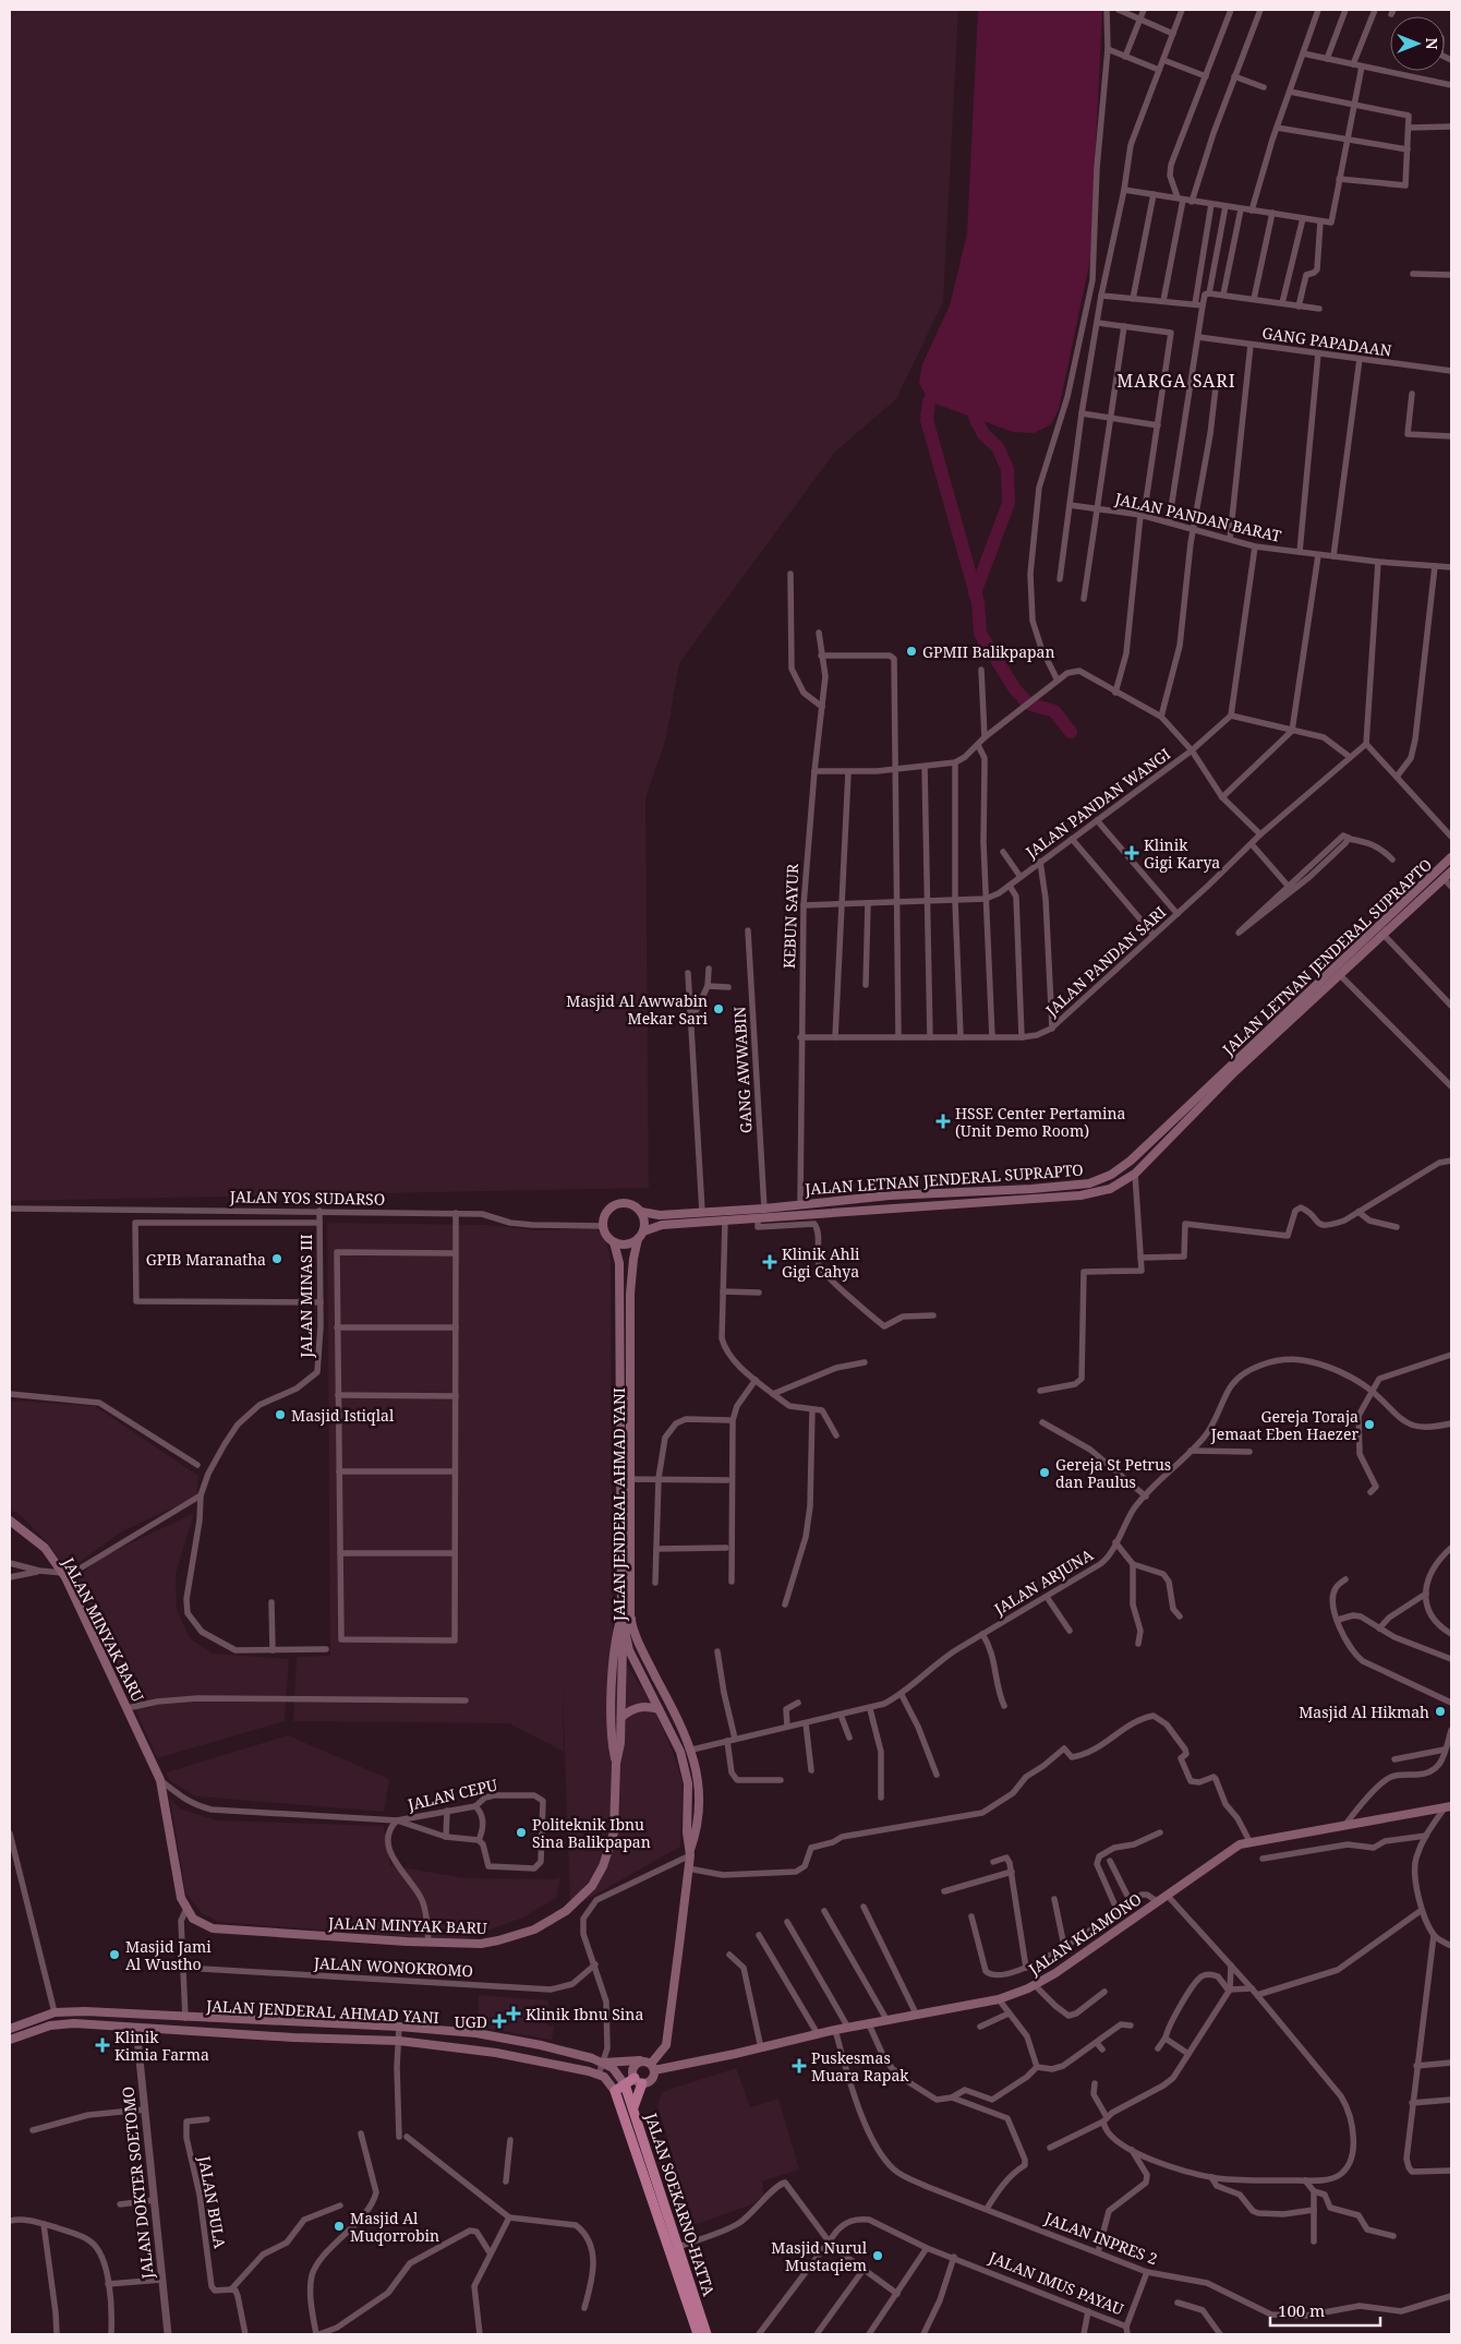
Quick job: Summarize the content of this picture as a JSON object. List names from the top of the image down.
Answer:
{
  "streets": {
    "highway": ["JALAN SOEKARNO-HATTA"],
    "main road": [
      "JALAN LETNAN JENDERAL SUPRAPTO",
      "JALAN JENDERAL AHMAD YANI",
      "JALAN MINYAK BARU",
      "JALAN KLAMONO"
    ],
    "street": [
      "GANG PAPADAAN",
      "JALAN PANDAN BARAT",
      "JALAN PANDAN WANGI",
      "KEBUN SAYUR",
      "JALAN PANDAN SARI",
      "GANG AWWABIN",
      "JALAN YOS SUDARSO",
      "JALAN MINAS III",
      "JALAN ARJUNA",
      "JALAN CEPU",
      "JALAN WONOKROMO",
      "JALAN DOKTER SOETOMO",
      "JALAN BULA",
      "JALAN INPRES 2",
      "JALAN IMUS PAYAU"
    ]
  },
  "crossings": [
    ["JALAN PANDAN WANGI", "KEBUN SAYUR"],
    ["KEBUN SAYUR", "JALAN LETNAN JENDERAL SUPRAPTO"],
    ["KEBUN SAYUR", "JALAN PANDAN SARI"],
    ["JALAN LETNAN JENDERAL SUPRAPTO", "GANG AWWABIN"],
    ["JALAN LETNAN JENDERAL SUPRAPTO", "JALAN YOS SUDARSO"],
    ["JALAN LETNAN JENDERAL SUPRAPTO", "JALAN JENDERAL AHMAD YANI"],
    ["JALAN YOS SUDARSO", "JALAN MINAS III"],
    ["JALAN YOS SUDARSO", "JALAN JENDERAL AHMAD YANI"],
    ["JALAN JENDERAL AHMAD YANI", "JALAN ARJUNA"],
    ["JALAN JENDERAL AHMAD YANI", "JALAN MINYAK BARU"],
    ["JALAN JENDERAL AHMAD YANI", "JALAN KLAMONO"],
    ["JALAN JENDERAL AHMAD YANI", "JALAN DOKTER SOETOMO"],
    ["JALAN JENDERAL AHMAD YANI", "JALAN SOEKARNO-HATTA"],
    ["JALAN MINYAK BARU", "JALAN CEPU"],
    ["JALAN KLAMONO", "JALAN INPRES 2"],
    ["JALAN INPRES 2", "JALAN IMUS PAYAU"]
  ],
  "districts": ["MARGA SARI"],
  "places": {
    "other": [
      "GPMII Balikpapan",
      "Masjid Al Awwabin Mekar Sari",
      "GPIB Maranatha",
      "Masjid Istiqlal",
      "Gereja Toraja Jemaat Eben Haezer",
      "Gereja St Petrus dan Paulus",
      "Masjid Al Hikmah",
      "Politeknik Ibnu Sina Balikpapan",
      "Masjid Jami Al Wustho",
      "Masjid Al Muqorrobin",
      "Masjid Nurul Mustaqiem"
    ],
    "health": [
      "Klinik Gigi Karya",
      "HSSE Center Pertamina (Unit Demo Room)",
      "Klinik Ahli Gigi Cahya",
      "Klinik Ibnu Sina",
      "UGD",
      "Klinik Kimia Farma",
      "Puskesmas Muara Rapak"
    ]
  },
  "scale_bar": "100 m",
  "north": "right"
}
